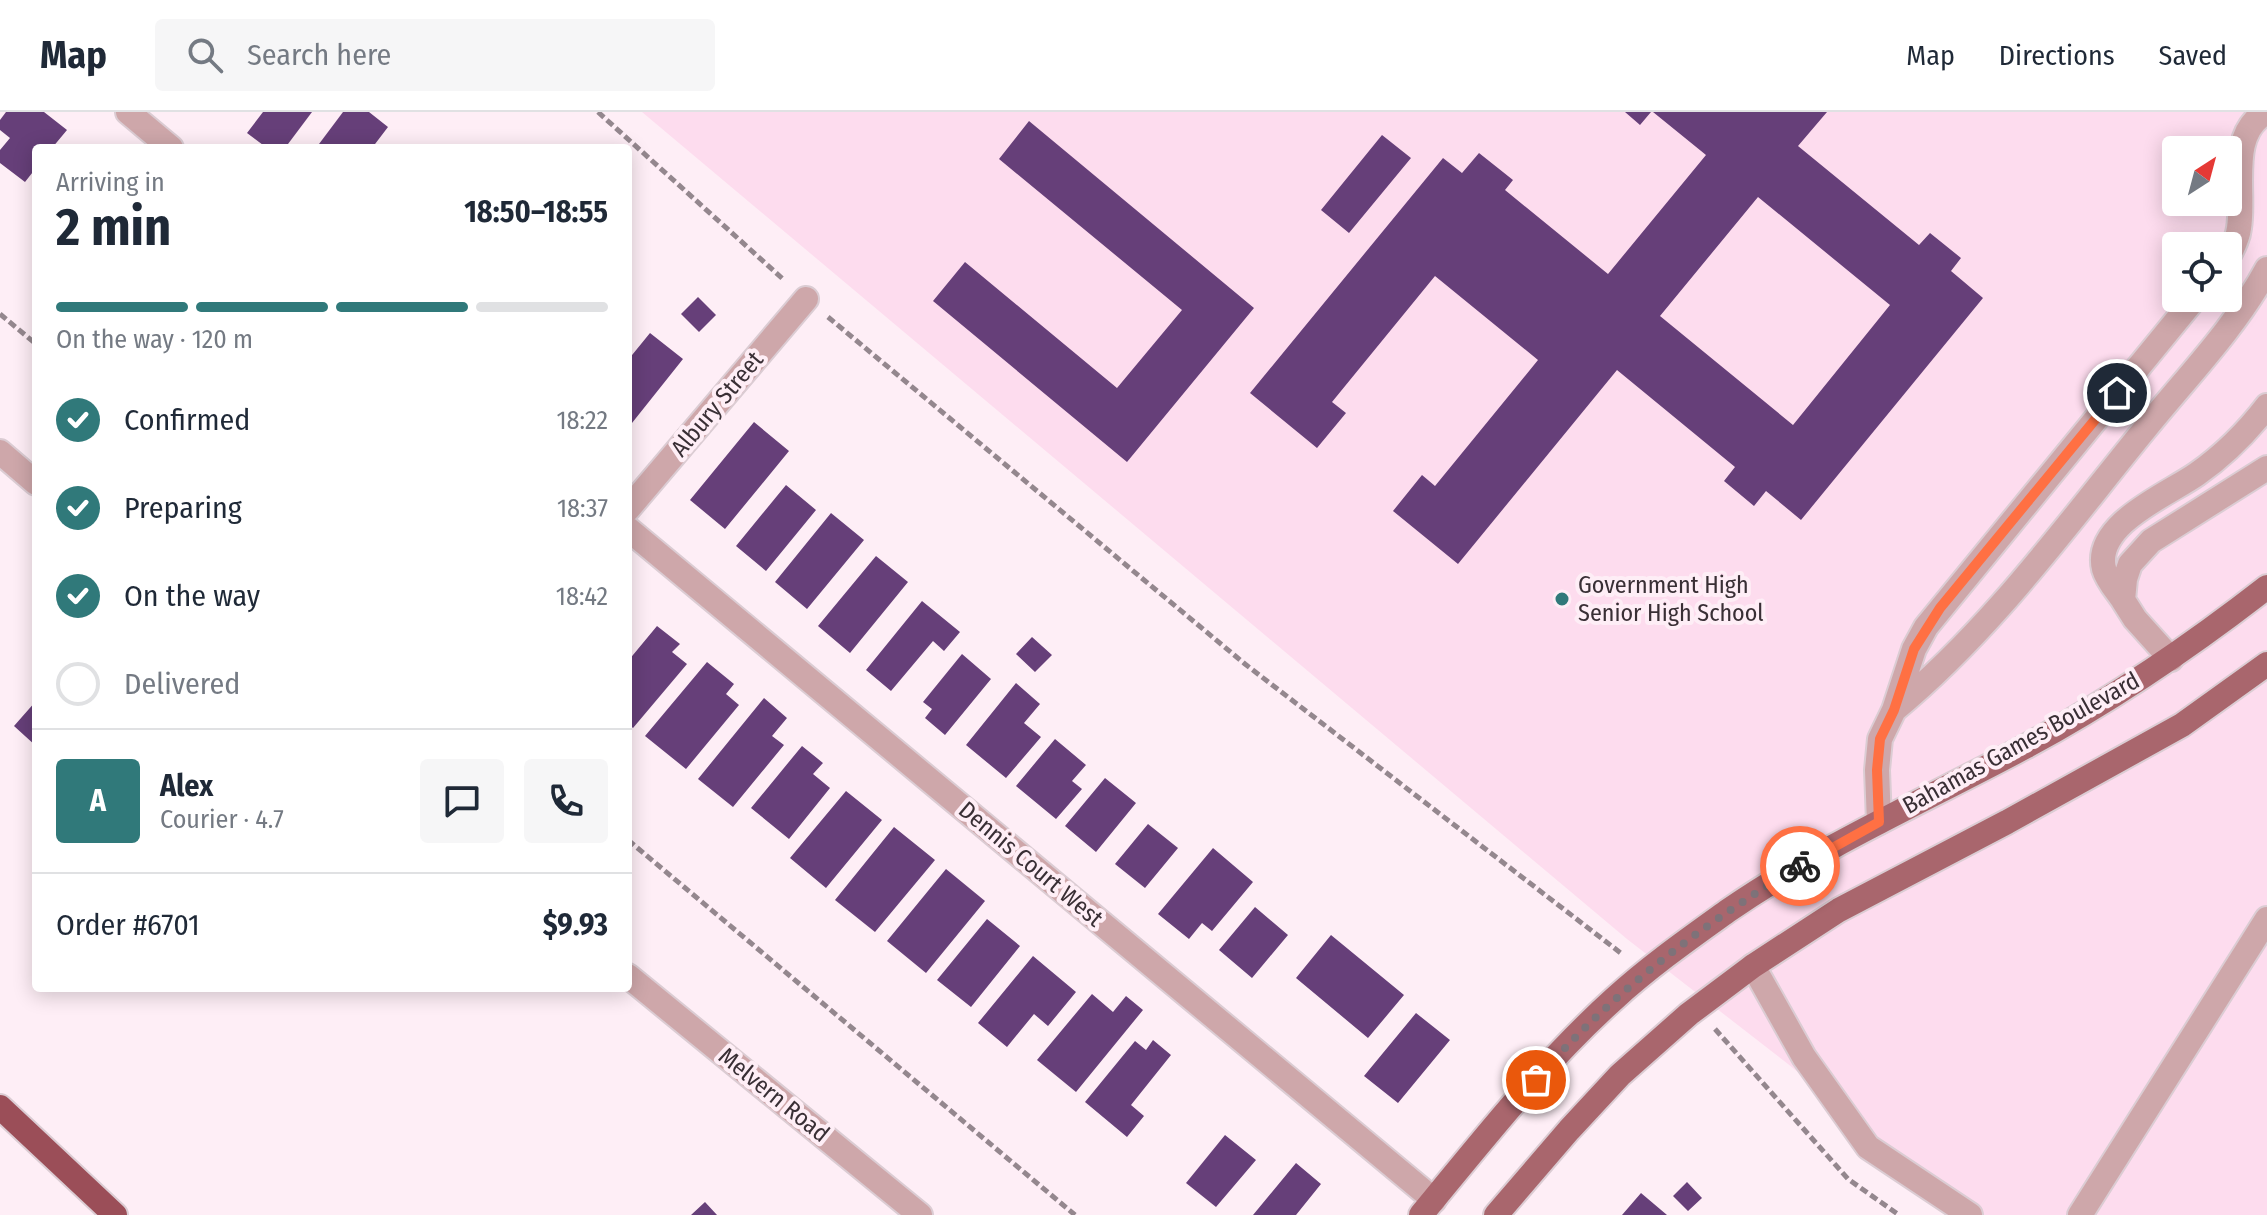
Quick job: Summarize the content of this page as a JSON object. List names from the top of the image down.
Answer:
{
  "streets": {
    "main road": ["Bahamas Games Boulevard"],
    "street": ["Albury Street", "Dennis Court West", "Melvern Road"]
  },
  "crossings": [
    ["Bahamas Games Boulevard", "Dennis Court West"]
  ],
  "places": ["Government High Senior High School"],
  "north": "top right",
  "page": {
    "header": "Map",
    "search": "Search here",
    "nav": ["Map", "Directions", "Saved"],
    "heading": ["2 min", "Arriving in", "18:50–18:55"],
    "panel": [
      "Alex",
      "Courier · 4.7",
      "Order #6701",
      "$9.93"
    ],
    "bar": "On the way · 120 m",
    "list": [
      ["Confirmed", "18:22"],
      ["Preparing", "18:37"],
      ["On the way", "18:42"],
      "Delivered"
    ],
    "round": "A"
  }
}
